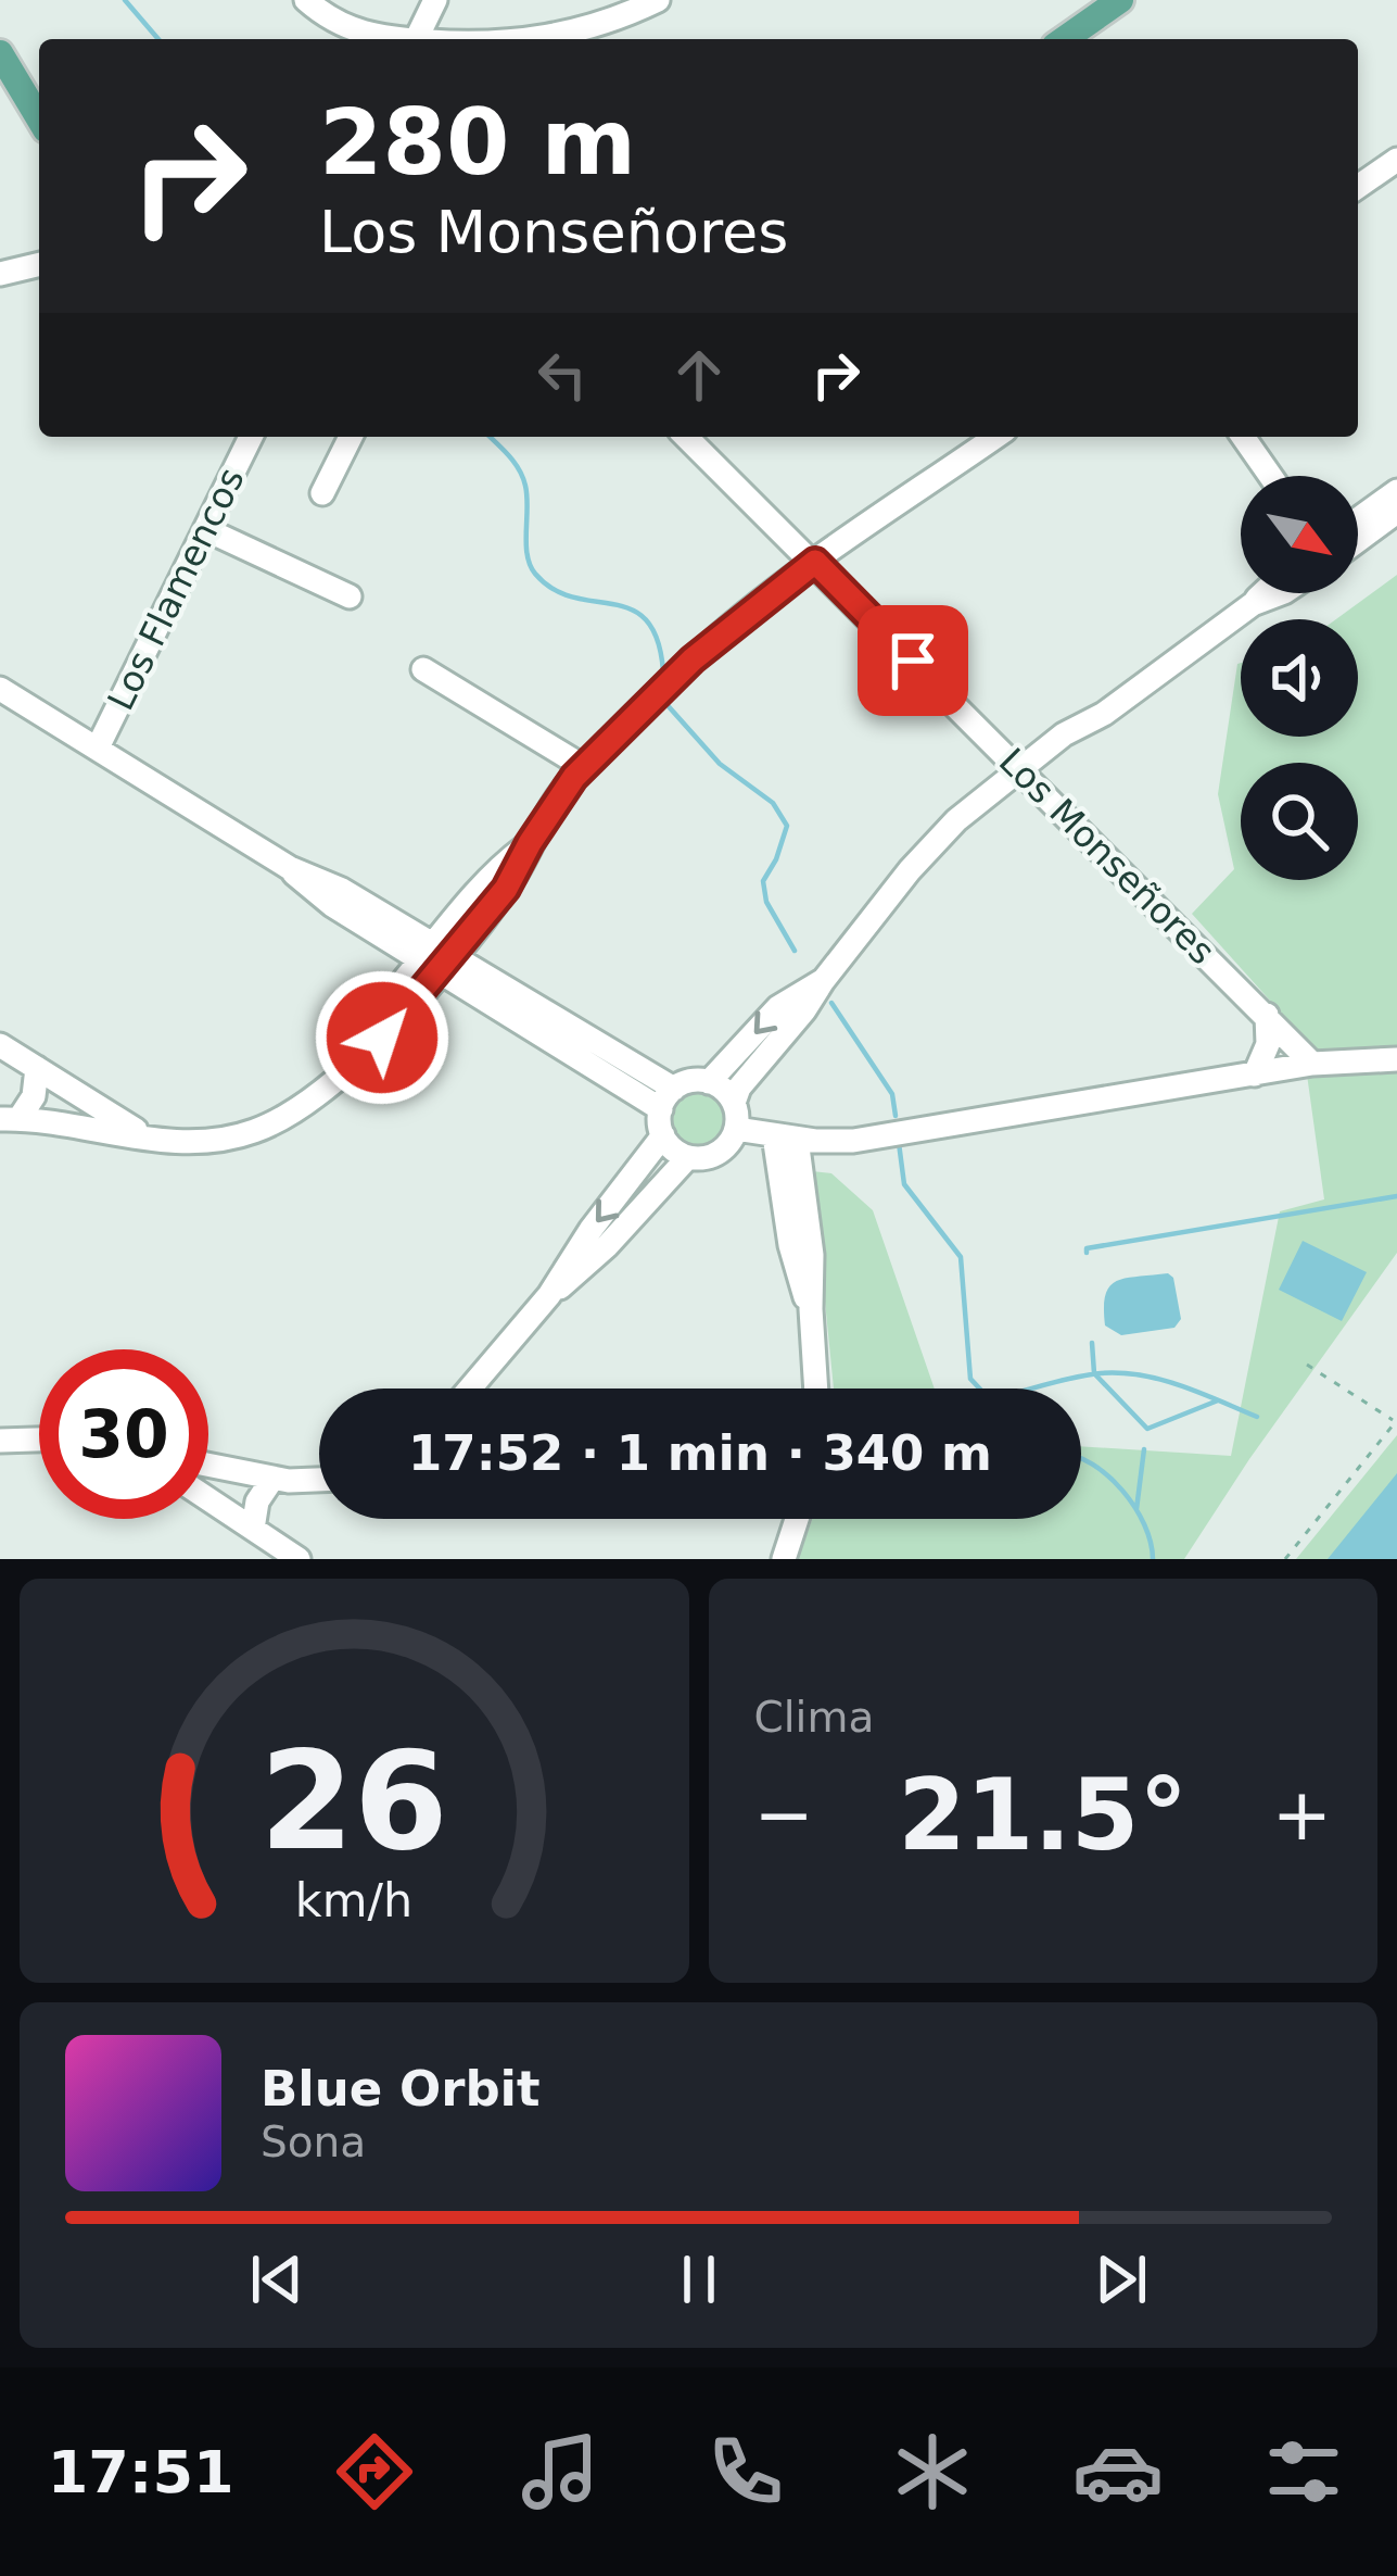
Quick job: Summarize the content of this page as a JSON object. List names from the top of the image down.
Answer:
{
  "streets": {
    "street": ["Los Flamencos", "Los Monseñores"]
  },
  "north": "bottom right",
  "page": {
    "turn": ["280 m", "Los Monseñores"],
    "limit": "30",
    "trip": "17:52 · 1 min · 340 m",
    "tile": "Clima",
    "heat": ["−", "21.5°", "+"],
    "song": ["Blue Orbit", "Sona"],
    "tabs": "17:51",
    "gauge": ["26", "km/h"]
  }
}
